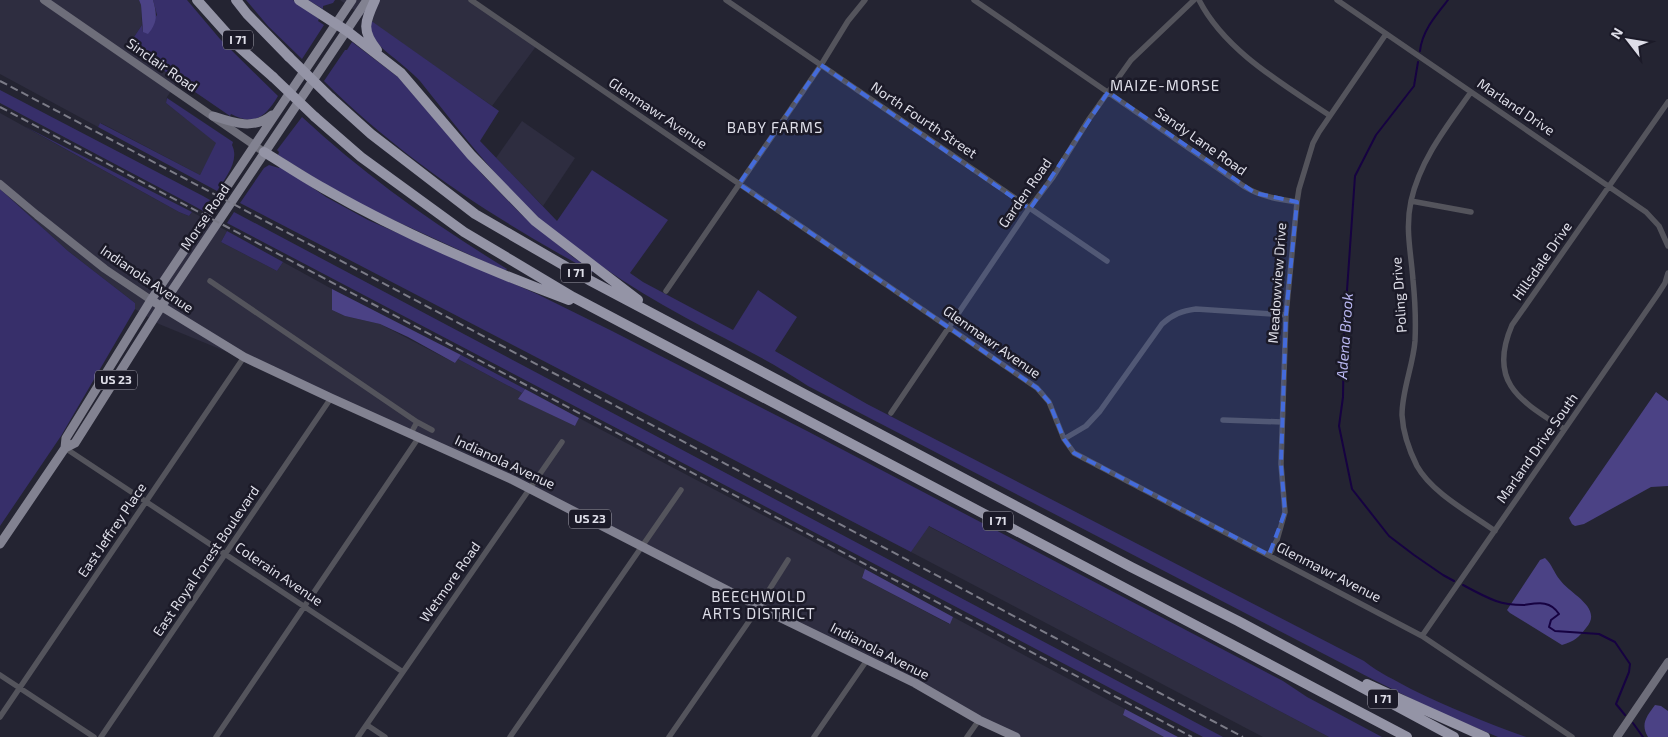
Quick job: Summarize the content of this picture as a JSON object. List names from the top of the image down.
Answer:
{
  "streets": {
    "highway": ["I 71"],
    "main road": [
      "Sinclair Road",
      "Morse Road",
      "Indianola Avenue",
      "US 23"
    ],
    "street": [
      "Marland Drive",
      "Glenmawr Avenue",
      "North Fourth Street",
      "Sandy Lane Road",
      "Garden Road",
      "Hillsdale Drive",
      "Meadowview Drive",
      "Poling Drive",
      "Marland Drive South",
      "East Jeffrey Place",
      "East Royal Forest Boulevard",
      "Colerain Avenue",
      "Wetmore Road"
    ]
  },
  "crossings": [
    ["Sinclair Road", "Morse Road"],
    ["Marland Drive", "Hillsdale Drive"],
    ["Marland Drive", "Meadowview Drive"],
    ["Marland Drive", "Poling Drive"],
    ["Glenmawr Avenue", "Garden Road"],
    ["Glenmawr Avenue", "Meadowview Drive"],
    ["Glenmawr Avenue", "Marland Drive South"],
    ["North Fourth Street", "Garden Road"],
    ["Sandy Lane Road", "Garden Road"],
    ["Sandy Lane Road", "Meadowview Drive"],
    ["Morse Road", "Indianola Avenue"],
    ["Morse Road", "Colerain Avenue"],
    ["Hillsdale Drive", "Marland Drive South"],
    ["Indianola Avenue", "East Jeffrey Place"],
    ["Indianola Avenue", "East Royal Forest Boulevard"],
    ["Indianola Avenue", "Wetmore Road"],
    ["Poling Drive", "Marland Drive South"],
    ["East Jeffrey Place", "Colerain Avenue"],
    ["East Royal Forest Boulevard", "Colerain Avenue"],
    ["Colerain Avenue", "Wetmore Road"]
  ],
  "districts": ["MAIZE-MORSE", "BABY FARMS", "BEECHWOLD ARTS DISTRICT"],
  "water": ["Adena Brook"],
  "north": "top left"
}
